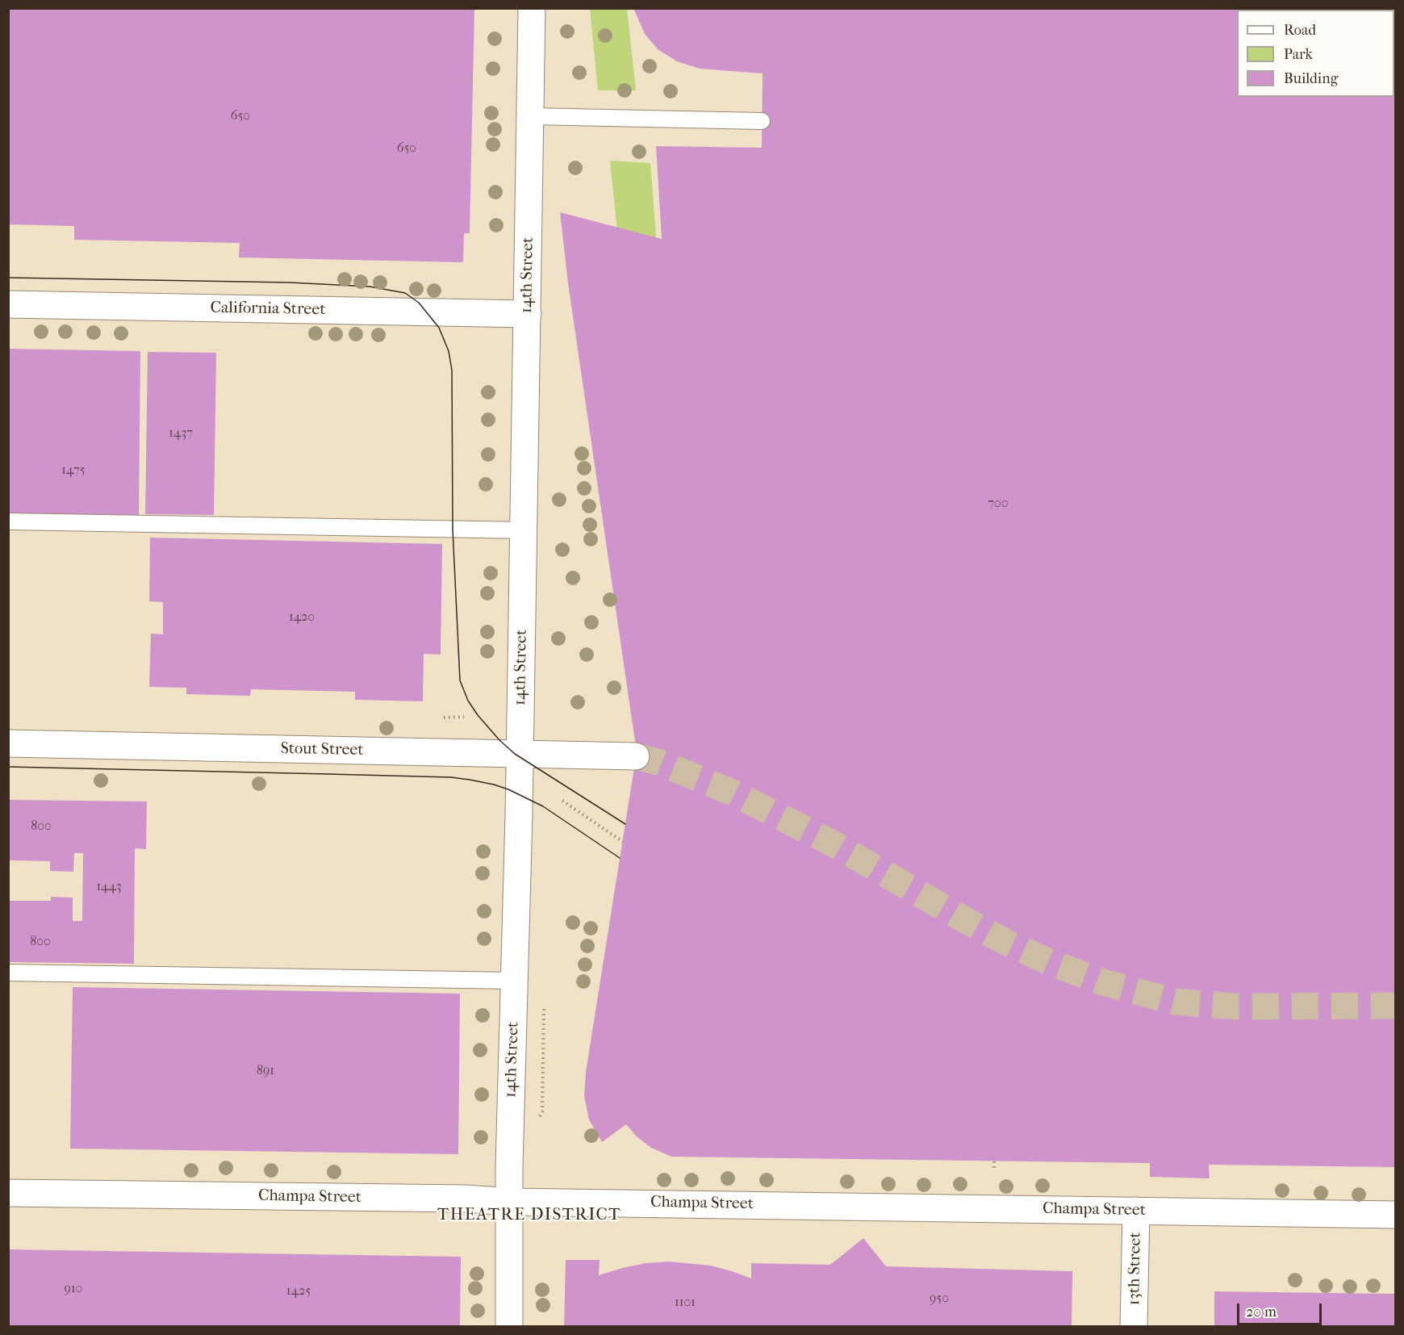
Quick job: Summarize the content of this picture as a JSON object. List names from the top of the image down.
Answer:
{
  "streets": {
    "main road": [
      "14th Street",
      "California Street",
      "Stout Street",
      "Champa Street",
      "13th Street"
    ]
  },
  "crossings": [
    ["14th Street", "California Street"],
    ["14th Street", "Stout Street"],
    ["14th Street", "Champa Street"],
    ["Champa Street", "13th Street"]
  ],
  "districts": ["THEATRE DISTRICT"],
  "house_numbers": [
    "650",
    "650",
    "1437",
    "1475",
    "700",
    "1420",
    "800",
    "1443",
    "800",
    "891",
    "910",
    "1425",
    "950",
    "1101"
  ],
  "legend": ["Road", "Park", "Building"],
  "scale_bar": "20 m"
}
